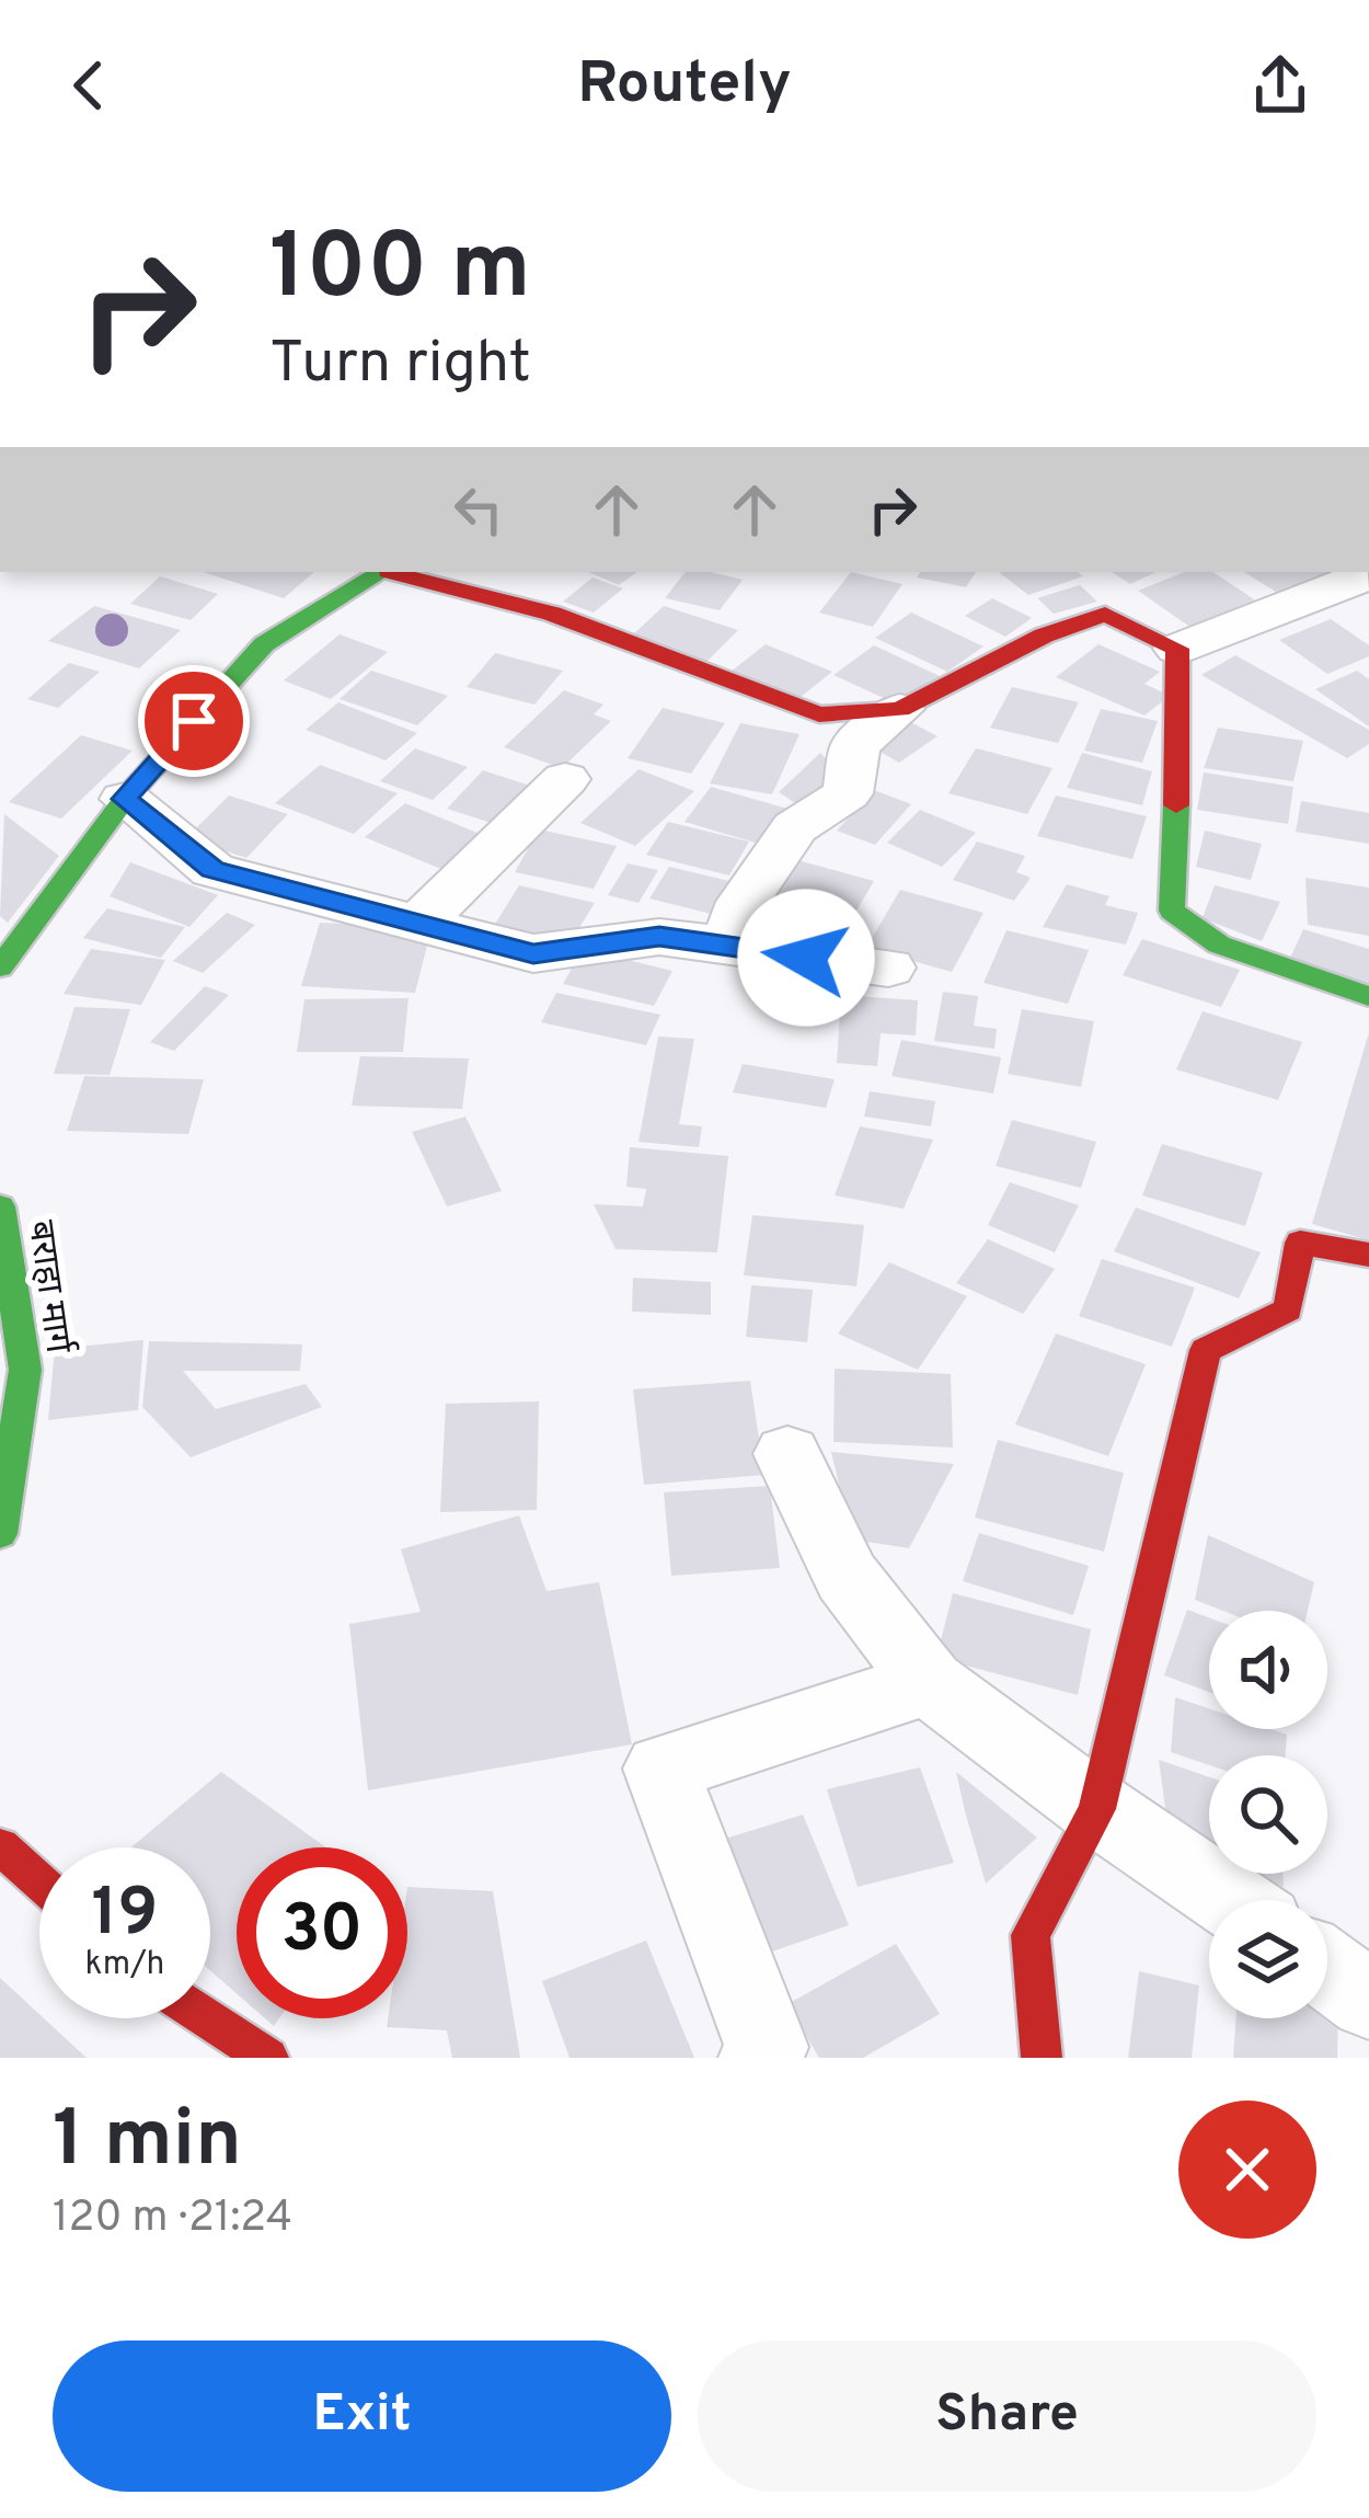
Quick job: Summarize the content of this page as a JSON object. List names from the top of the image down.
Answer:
{
  "streets": {
    "street": ["बराहा मार्ग"]
  },
  "page": {
    "header": "Routely",
    "turn": ["100 m", "Turn right"],
    "speed": "19 km/h",
    "limit": "30",
    "heading": ["1 min", "120 m · 21:24"],
    "buttons": ["Exit", "Share"]
  }
}
